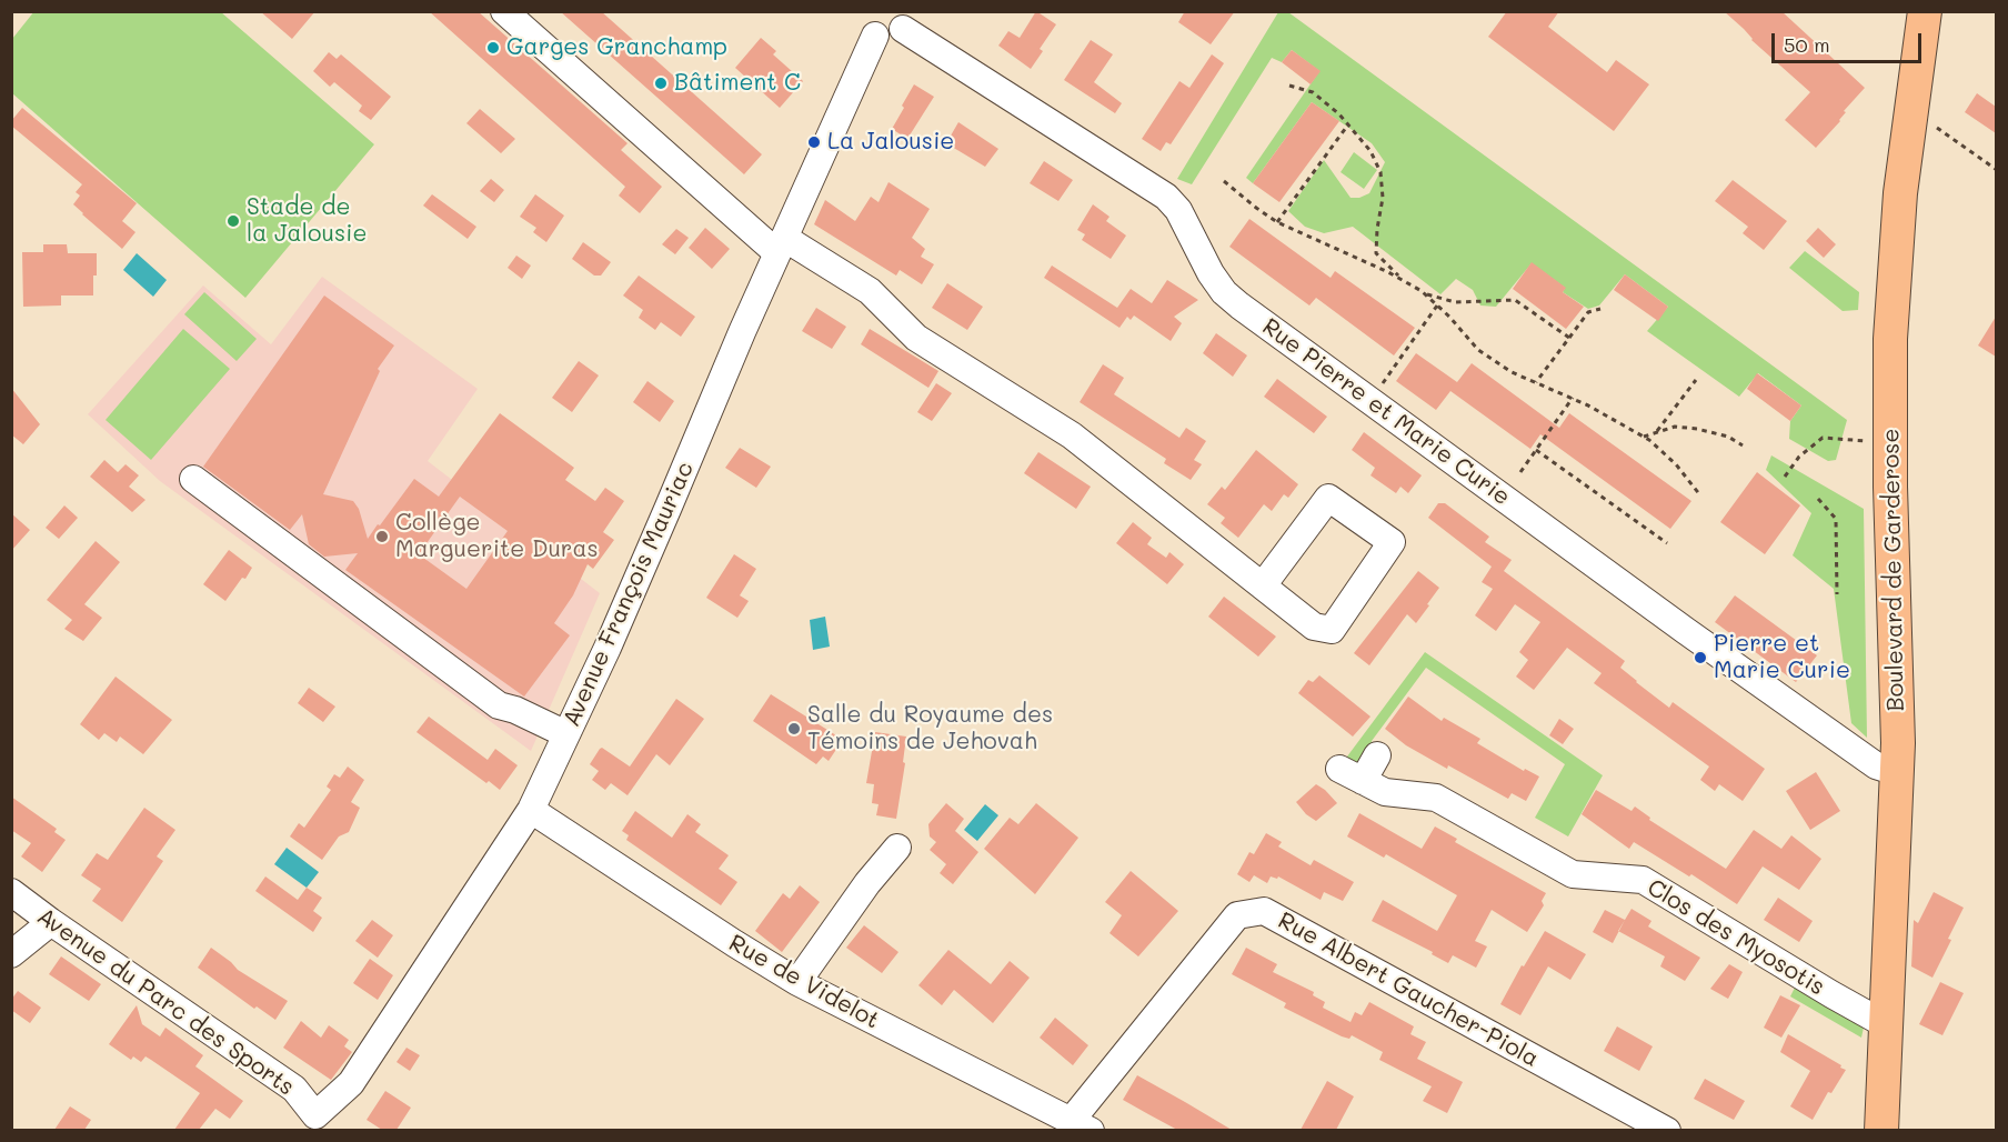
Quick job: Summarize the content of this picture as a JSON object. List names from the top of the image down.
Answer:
{
  "streets": {
    "main road": ["Boulevard de Garderose"],
    "street": [
      "Rue Pierre et Marie Curie",
      "Avenue François Mauriac",
      "Clos des Myosotis",
      "Rue de Videlot",
      "Rue Albert Gaucher-Piola",
      "Avenue du Parc des Sports"
    ]
  },
  "crossings": [
    ["Rue Pierre et Marie Curie", "Boulevard de Garderose"],
    ["Rue Pierre et Marie Curie", "Avenue François Mauriac"],
    ["Boulevard de Garderose", "Clos des Myosotis"],
    ["Avenue François Mauriac", "Rue de Videlot"],
    ["Avenue François Mauriac", "Avenue du Parc des Sports"],
    ["Rue de Videlot", "Rue Albert Gaucher-Piola"]
  ],
  "places": [
    "Garges Granchamp",
    "Bâtiment C",
    "La Jalousie",
    "Stade de la Jalousie",
    "Collège Marguerite Duras",
    "Pierre et Marie Curie",
    "Salle du Royaume des Témoins de Jehovah"
  ],
  "scale_bar": "50 m"
}
